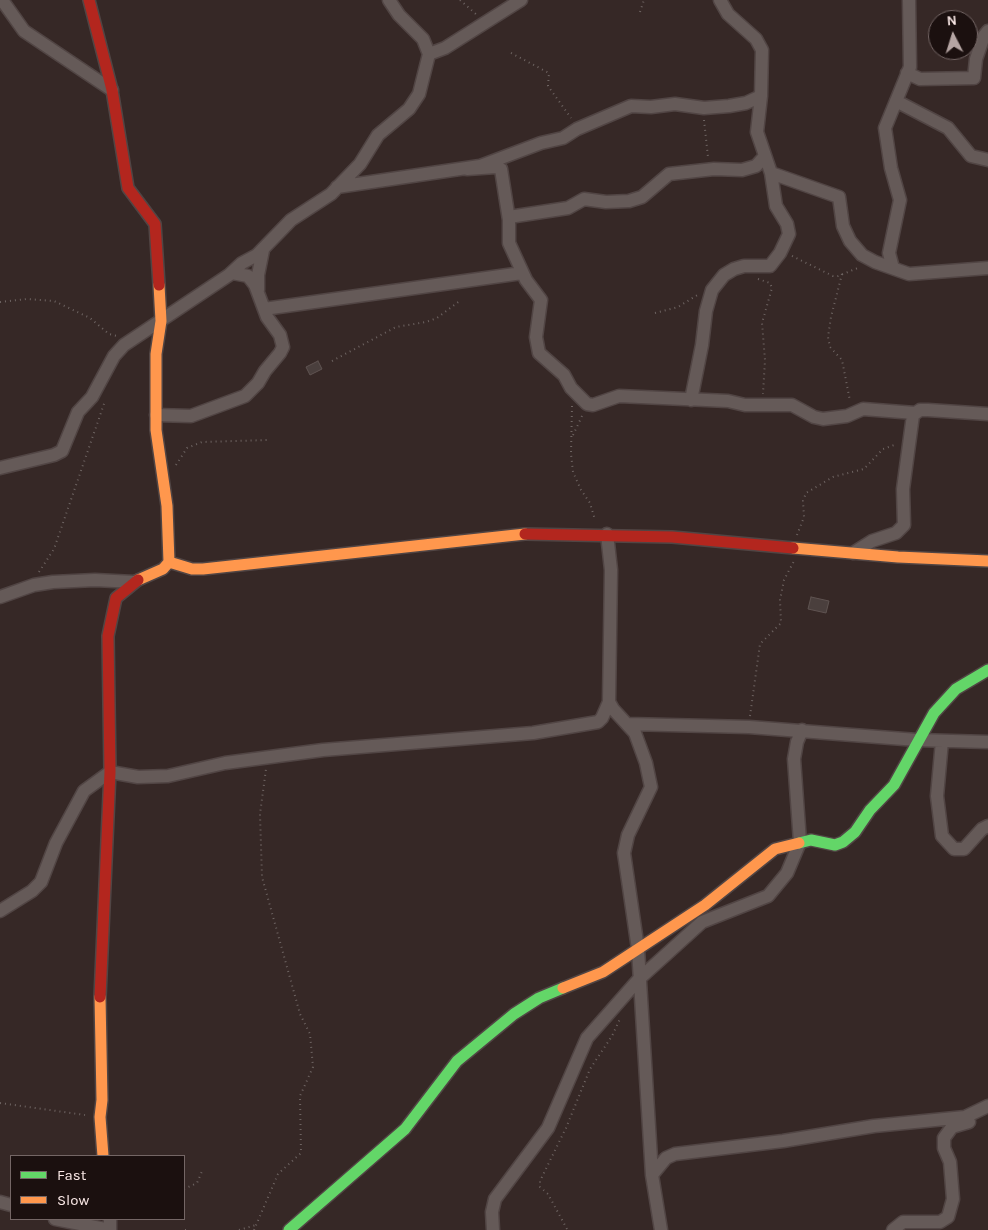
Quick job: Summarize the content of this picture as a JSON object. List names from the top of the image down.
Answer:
{
  "legend": ["Fast", "Slow"],
  "north": "top"
}
